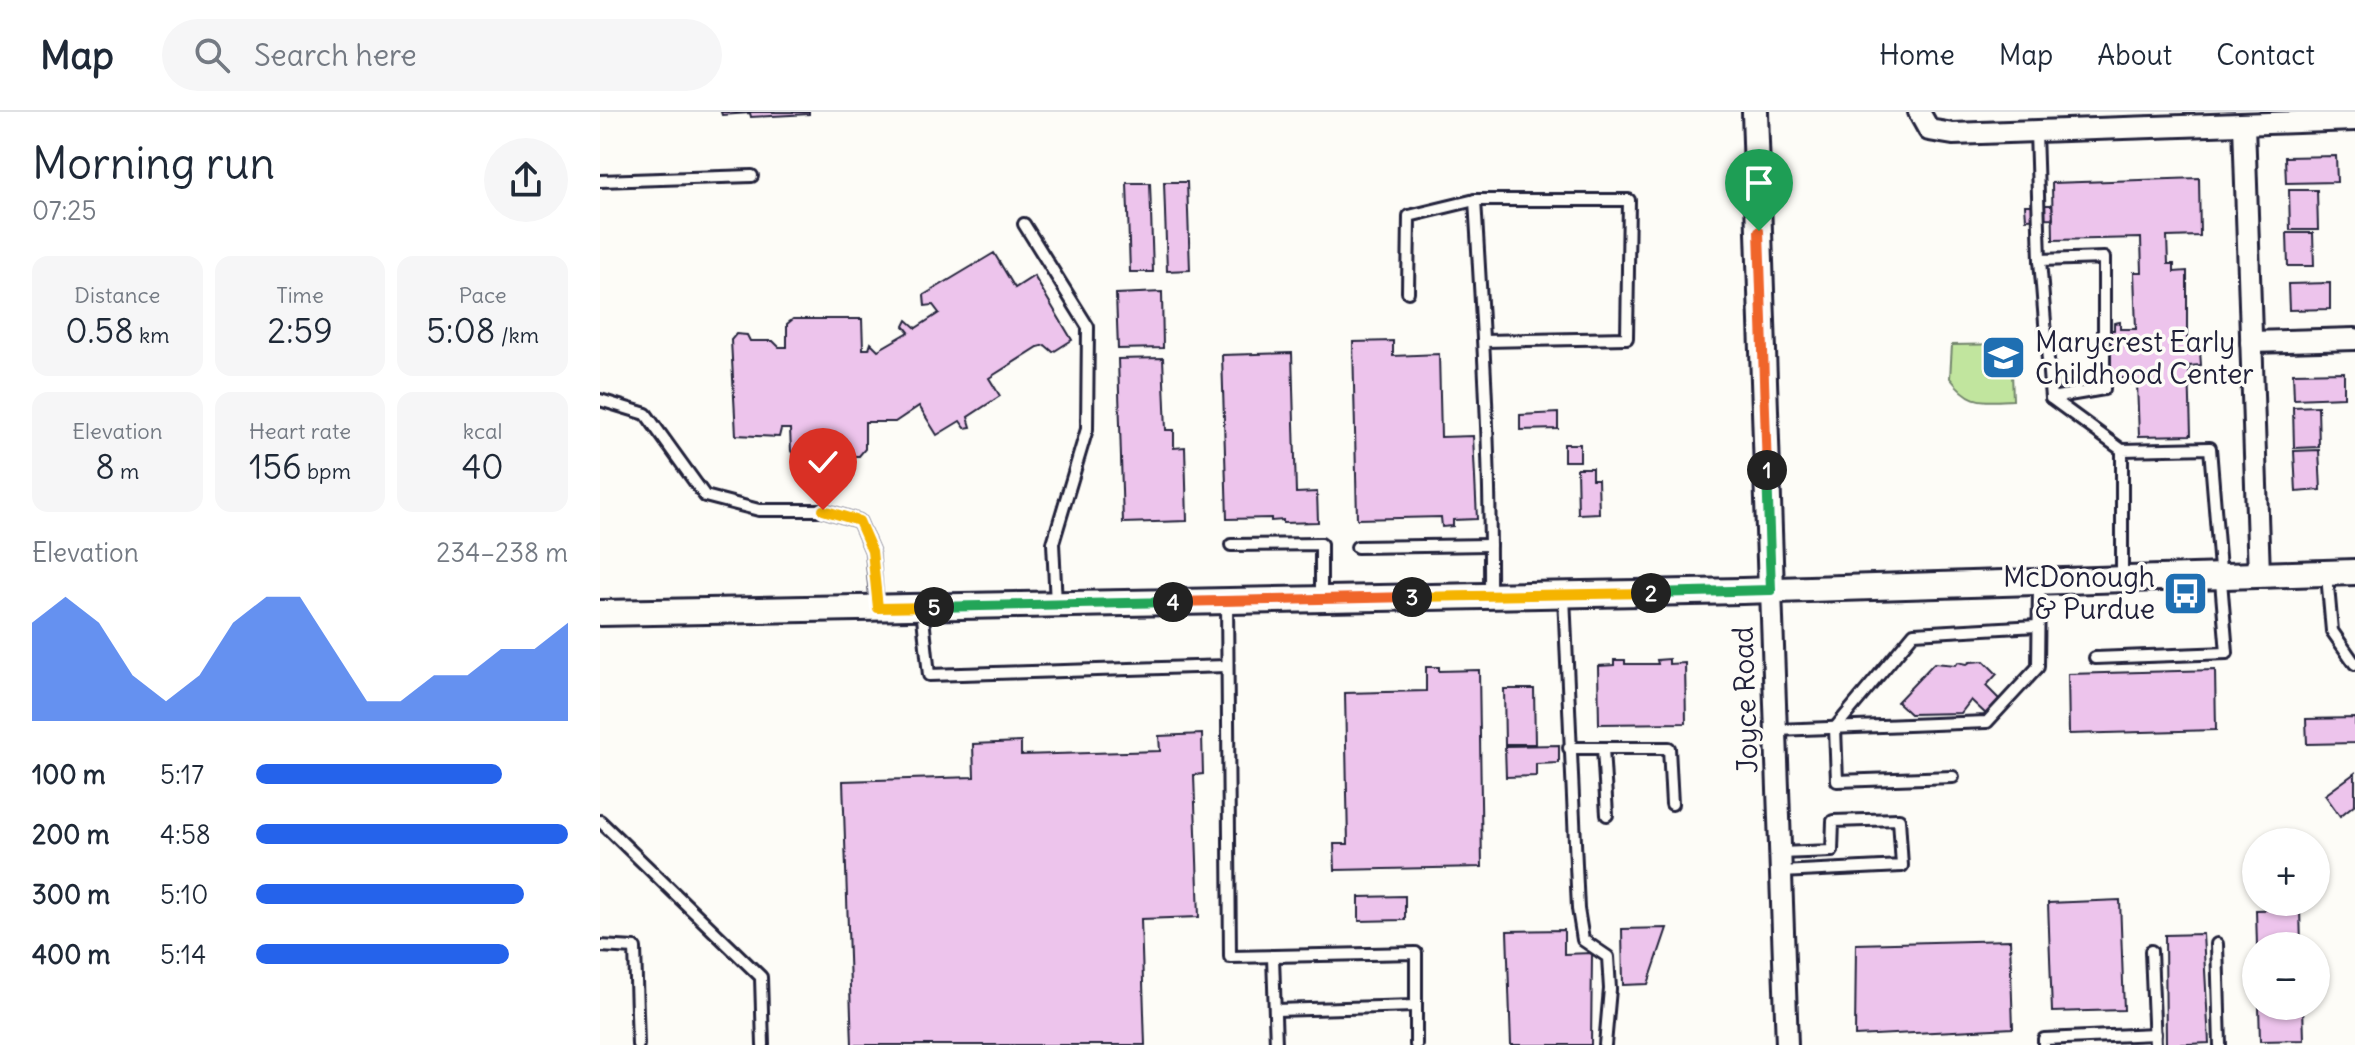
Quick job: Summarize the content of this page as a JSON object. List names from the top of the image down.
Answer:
{
  "streets": {
    "street": ["Joyce Road"]
  },
  "places": {
    "school or university": ["Marycrest Early Childhood Center"],
    "bus stop": ["McDonough & Purdue"]
  },
  "page": {
    "header": "Map",
    "search": "Search here",
    "nav": [
      "Home",
      "Map",
      "About",
      "Contact"
    ],
    "heading": ["Morning run", "07:25"],
    "stats": [
      ["Distance", "0.58 km"],
      ["Time", "2:59"],
      ["Pace", "5:08 /km"],
      ["Elevation", "8 m"],
      ["Heart rate", "156 bpm"],
      ["kcal", "40"]
    ],
    "pins": [
      "1",
      "2",
      "3",
      "4",
      "5"
    ],
    "chart": ["Elevation", "234–238 m"],
    "list": [
      {
        "name": "100 m",
        "note": "5:17"
      },
      {
        "name": "200 m",
        "note": "4:58"
      },
      {
        "name": "300 m",
        "note": "5:10"
      },
      {
        "name": "400 m",
        "note": "5:14"
      }
    ],
    "map_buttons": ["+", "−"]
  }
}
